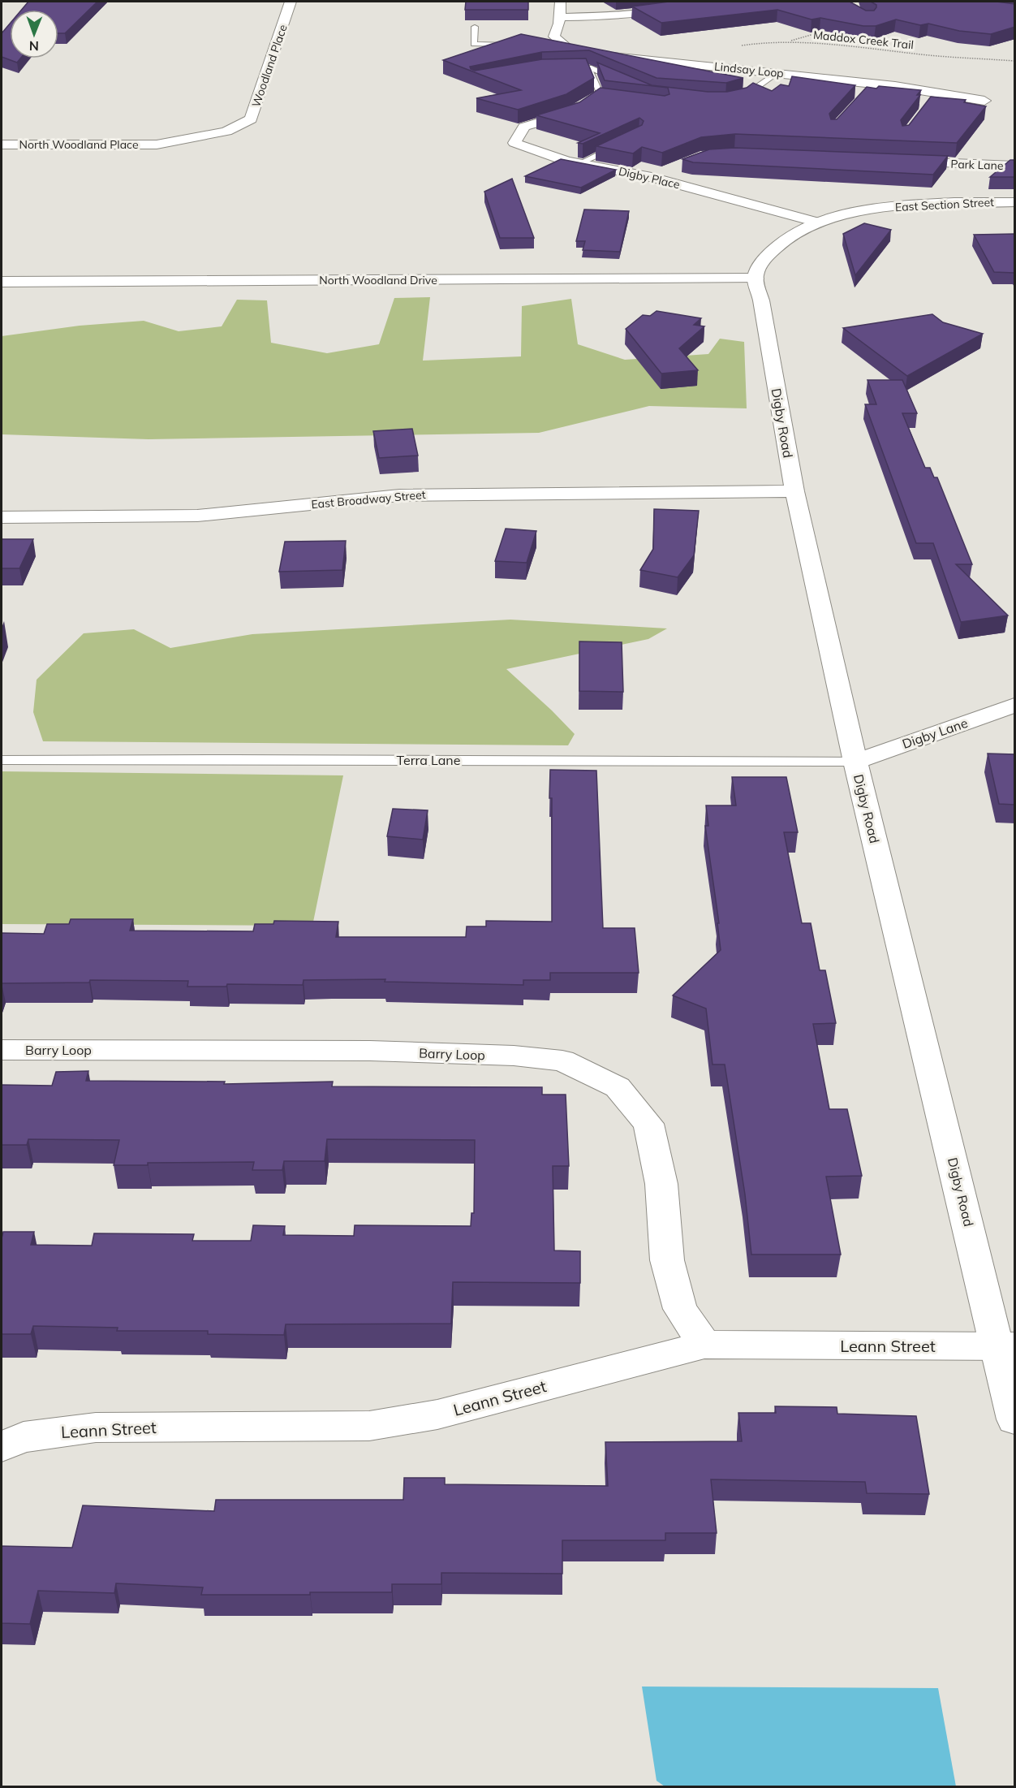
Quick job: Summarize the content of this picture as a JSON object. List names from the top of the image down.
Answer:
{
  "streets": {
    "street": [
      "Woodland Place",
      "Lindsay Loop",
      "North Woodland Place",
      "Park Lane",
      "Digby Place",
      "East Section Street",
      "North Woodland Drive",
      "Digby Road",
      "East Broadway Street",
      "Digby Lane",
      "Barry Loop",
      "Leann Street"
    ],
    "lane": ["Terra Lane"],
    "path": ["Maddox Creek Trail"]
  },
  "crossings": [
    ["Woodland Place", "North Woodland Place"],
    ["Digby Place", "East Section Street"],
    ["North Woodland Drive", "Digby Road"],
    ["Digby Road", "East Broadway Street"],
    ["Digby Road", "Digby Lane"],
    ["Digby Road", "Terra Lane"],
    ["Digby Road", "Leann Street"],
    ["Digby Lane", "Terra Lane"],
    ["Barry Loop", "Leann Street"]
  ],
  "north": "bottom"
}
